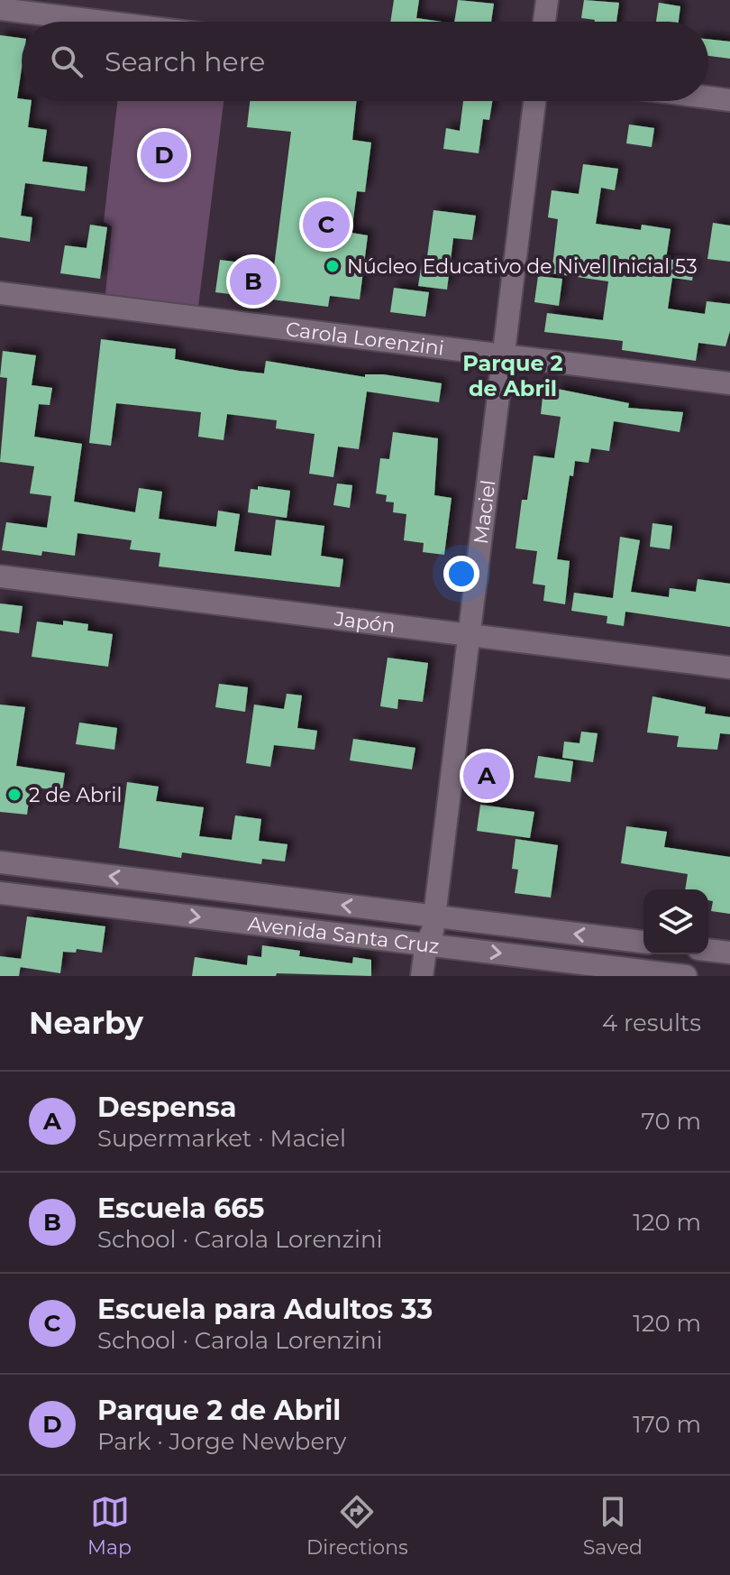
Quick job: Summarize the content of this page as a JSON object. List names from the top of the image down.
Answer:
{
  "streets": {
    "street": [
      "Carola Lorenzini",
      "Maciel",
      "Japón",
      "Avenida Santa Cruz"
    ]
  },
  "crossings": [
    ["Carola Lorenzini", "Maciel"],
    ["Maciel", "Japón"],
    ["Maciel", "Avenida Santa Cruz"]
  ],
  "districts": ["Parque 2 de Abril"],
  "places": ["Núcleo Educativo de Nivel Inicial 53", "2 de Abril"],
  "page": {
    "search": "Search here",
    "pins": [
      "D",
      "C",
      "B",
      "A"
    ],
    "heading": ["Nearby", "4 results"],
    "list": [
      {
        "mark": "A",
        "name": "Despensa",
        "note": "Supermarket · Maciel",
        "value": "70 m"
      },
      {
        "mark": "B",
        "name": "Escuela 665",
        "note": "School · Carola Lorenzini",
        "value": "120 m"
      },
      {
        "mark": "C",
        "name": "Escuela para Adultos 33",
        "note": "School · Carola Lorenzini",
        "value": "120 m"
      },
      {
        "mark": "D",
        "name": "Parque 2 de Abril",
        "note": "Park · Jorge Newbery",
        "value": "170 m"
      }
    ],
    "nav": ["Map", "Directions", "Saved"]
  }
}
